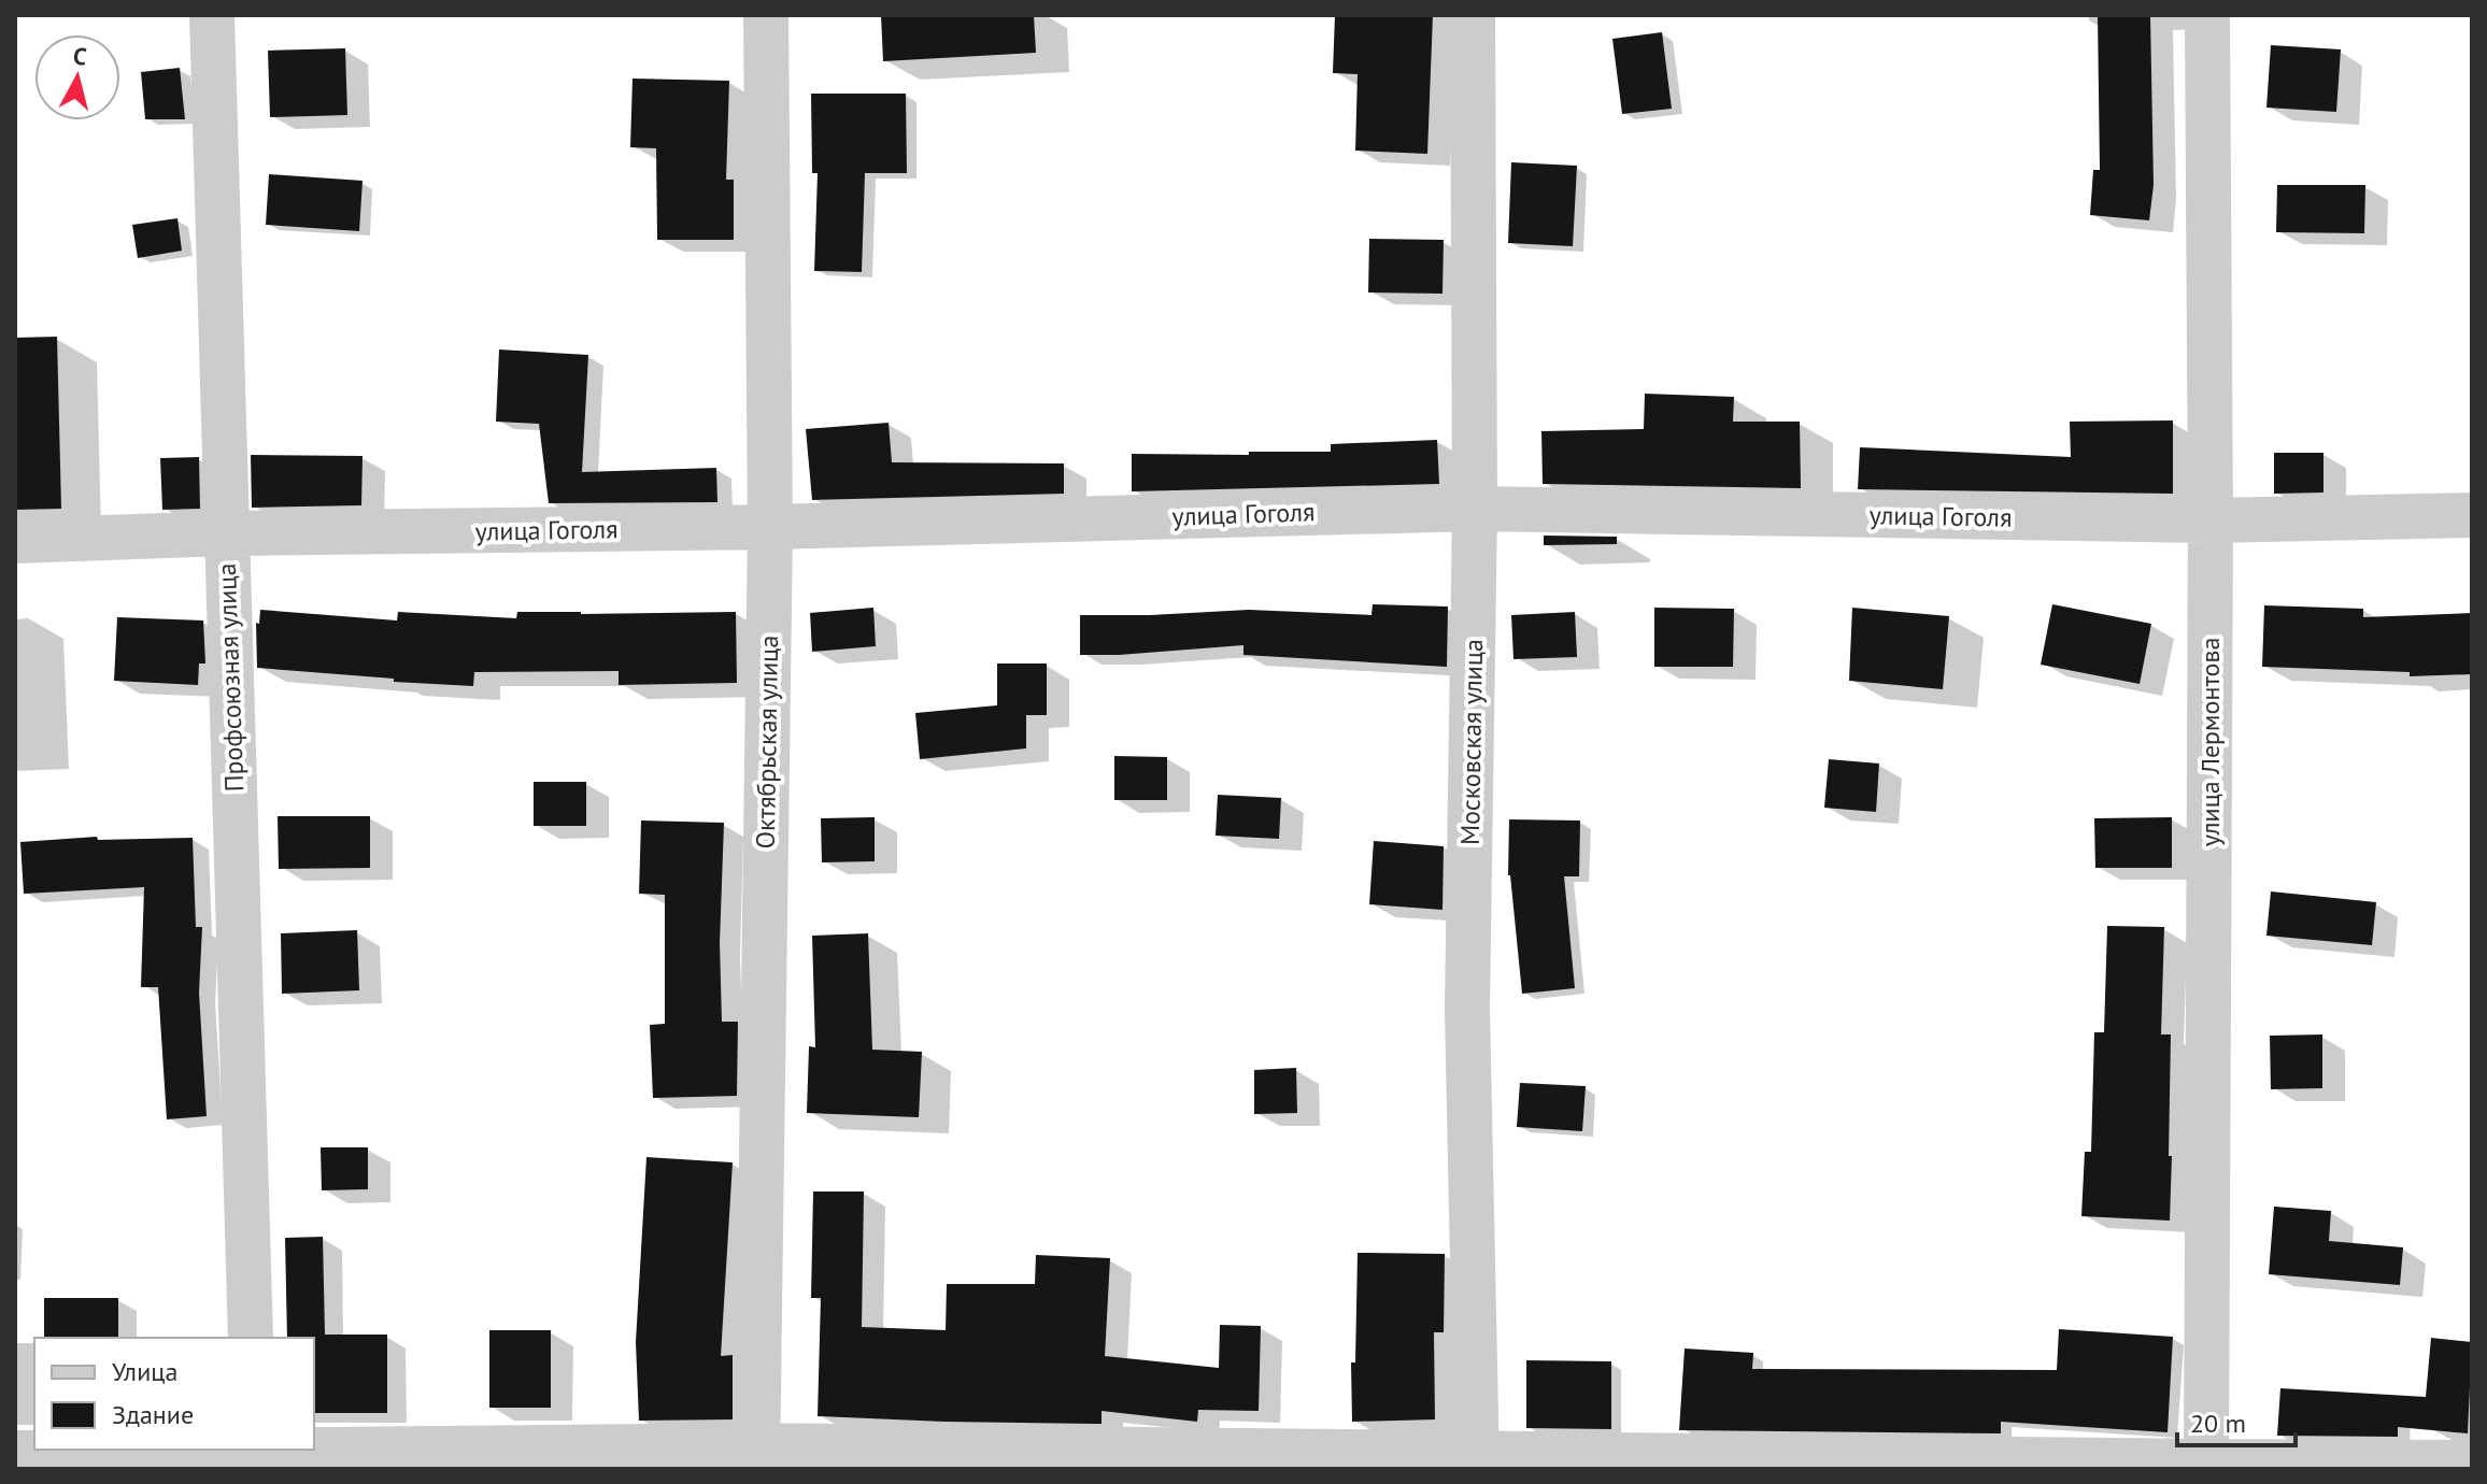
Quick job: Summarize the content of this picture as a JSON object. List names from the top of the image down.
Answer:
{
  "streets": {
    "street": [
      "улица Гоголя",
      "Профсоюзная улица",
      "Октябрьская улица",
      "Московская улица",
      "улица Лермонтова"
    ]
  },
  "crossings": [
    ["улица Гоголя", "Профсоюзная улица"],
    ["улица Гоголя", "Октябрьская улица"],
    ["улица Гоголя", "Московская улица"],
    ["улица Гоголя", "улица Лермонтова"]
  ],
  "legend": ["Улица", "Здание"],
  "scale_bar": "20 m",
  "north": "top"
}
